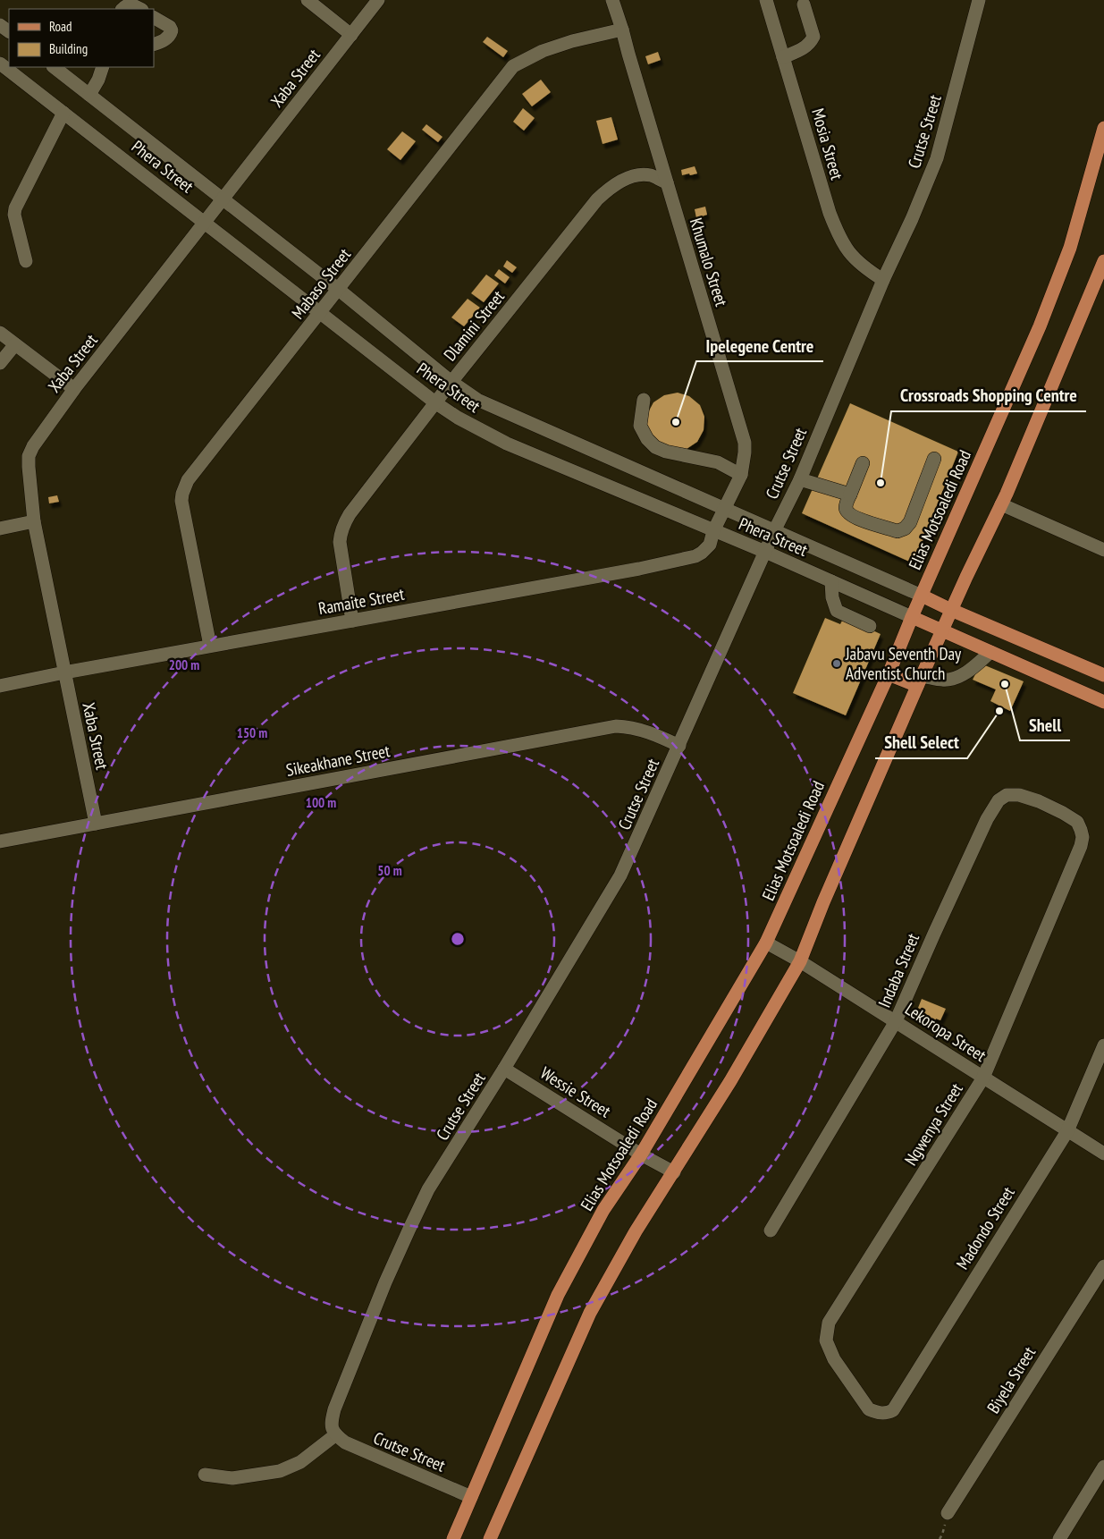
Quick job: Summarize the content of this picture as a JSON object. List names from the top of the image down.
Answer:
{
  "streets": {
    "main road": ["Phera Street", "Elias Motsoaledi Road"],
    "street": [
      "Xaba Street",
      "Crutse Street",
      "Mosia Street",
      "Khumalo Street",
      "Mabaso Street",
      "Dlamini Street",
      "Ramaite Street",
      "Sikeakhane Street",
      "Indaba Street",
      "Lekoropa Street",
      "Wessie Street",
      "Ngwenya Street",
      "Madondo Street",
      "Biyela Street"
    ]
  },
  "crossings": [
    ["Xaba Street", "Phera Street"],
    ["Xaba Street", "Ramaite Street"],
    ["Xaba Street", "Sikeakhane Street"],
    ["Crutse Street", "Mosia Street"],
    ["Crutse Street", "Phera Street"],
    ["Crutse Street", "Elias Motsoaledi Road"],
    ["Crutse Street", "Sikeakhane Street"],
    ["Crutse Street", "Wessie Street"],
    ["Phera Street", "Khumalo Street"],
    ["Phera Street", "Mabaso Street"],
    ["Phera Street", "Dlamini Street"],
    ["Phera Street", "Elias Motsoaledi Road"],
    ["Phera Street", "Ramaite Street"],
    ["Khumalo Street", "Mabaso Street"],
    ["Khumalo Street", "Dlamini Street"],
    ["Khumalo Street", "Ramaite Street"],
    ["Mabaso Street", "Ramaite Street"],
    ["Dlamini Street", "Ramaite Street"],
    ["Elias Motsoaledi Road", "Lekoropa Street"],
    ["Elias Motsoaledi Road", "Wessie Street"],
    ["Indaba Street", "Lekoropa Street"],
    ["Indaba Street", "Ngwenya Street"],
    ["Lekoropa Street", "Ngwenya Street"],
    ["Lekoropa Street", "Madondo Street"],
    ["Ngwenya Street", "Madondo Street"]
  ],
  "places": [
    "Ipelegene Centre",
    "Crossroads Shopping Centre",
    "Jabavu Seventh Day Adventist Church",
    "Shell",
    "Shell Select"
  ],
  "legend": ["Road", "Building"],
  "rings": [
    "200 m",
    "150 m",
    "100 m",
    "50 m"
  ]
}
